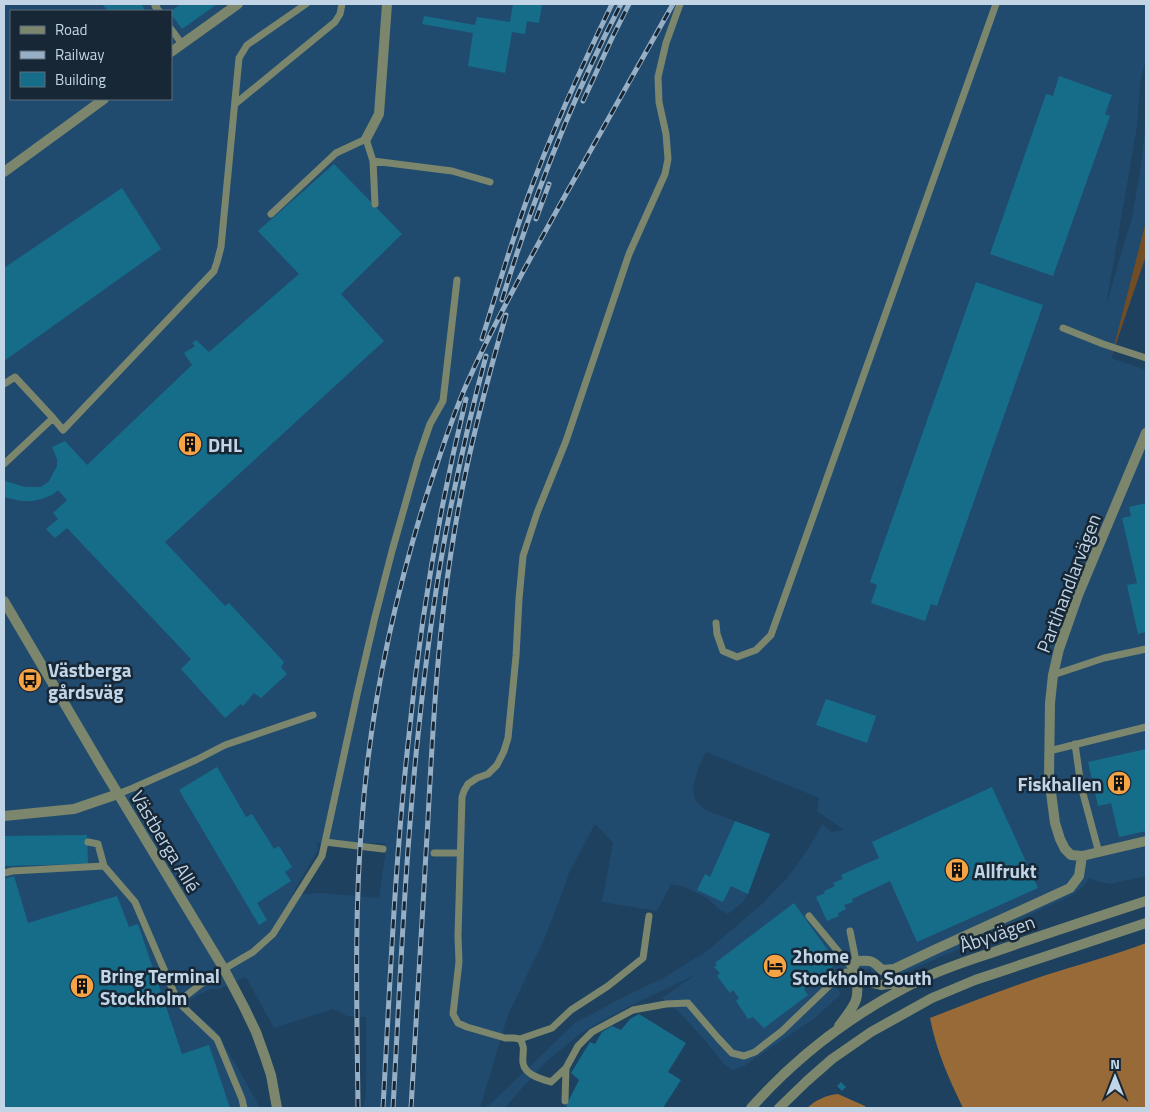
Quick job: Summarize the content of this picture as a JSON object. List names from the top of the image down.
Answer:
{
  "streets": {
    "street": ["Partihandlarvägen", "Västberga Allé", "Åbyvägen"]
  },
  "places": {
    "building": [
      "DHL",
      "Fiskhallen",
      "Allfrukt",
      "Bring Terminal Stockholm"
    ],
    "bus stop": ["Västberga gårdsväg"],
    "hotel": ["2home Stockholm South"]
  },
  "legend": ["Road", "Railway", "Building"],
  "north": "top"
}
